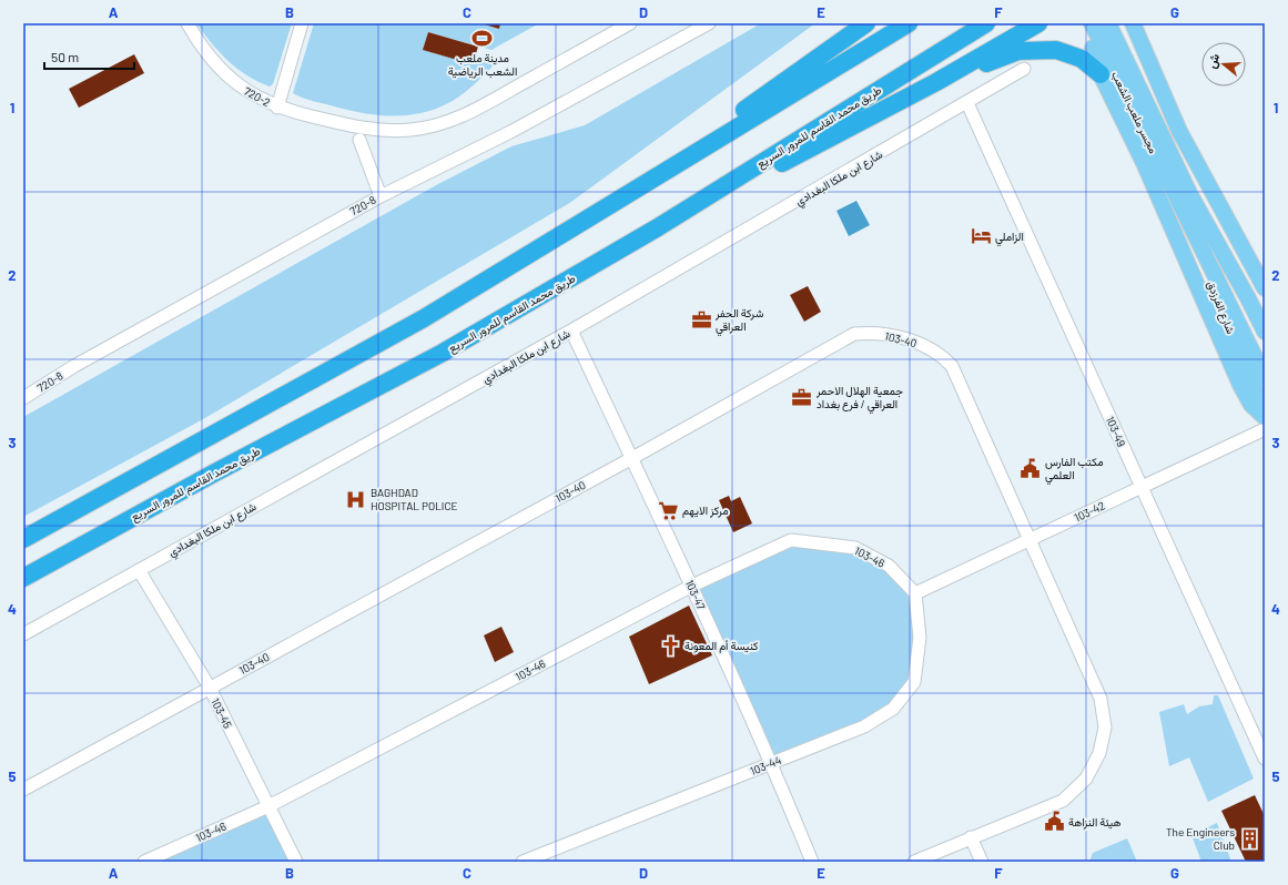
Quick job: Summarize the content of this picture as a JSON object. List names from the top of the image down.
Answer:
{
  "streets": {
    "highway": ["طريق محمد القاسم للمرور السريع"],
    "main road": ["مجسر ملعب الشعب", "شارع الفرزدق"],
    "street": [
      "720-2",
      "شارع ابن ملكا البغدادي",
      "720-8",
      "103-40",
      "103-49",
      "103-42",
      "103-46",
      "103-47",
      "103-45",
      "103-44"
    ]
  },
  "crossings": [
    ["مجسر ملعب الشعب", "شارع الفرزدق"],
    ["شارع ابن ملكا البغدادي", "103-49"],
    ["شارع ابن ملكا البغدادي", "103-47"],
    ["شارع ابن ملكا البغدادي", "103-45"],
    ["103-40", "103-42"],
    ["103-40", "103-47"],
    ["103-40", "103-45"],
    ["103-49", "103-42"],
    ["103-42", "103-46"],
    ["103-42", "103-44"],
    ["103-46", "103-47"],
    ["103-46", "103-45"],
    ["103-46", "103-44"],
    ["103-47", "103-44"]
  ],
  "places": {
    "sports": ["مدينة ملعب الشعب الرياضية"],
    "hotel": ["الزاملي"],
    "office": ["شركة الحفر العراقي", "جمعية الهلال الاحمر العراقي / فرع بغداد"],
    "public building": ["مكتب الفارس العلمي", "هيئة النزاهة"],
    "hospital": ["BAGHDAD HOSPITAL POLICE"],
    "supermarket": ["مركز الايهم"],
    "church": ["كنيسة أم المعونة"],
    "building": ["The Engineers Club"]
  },
  "scale_bar": "50 m",
  "north": "left",
  "grid": {
    "columns": [
      "A",
      "B",
      "C",
      "D",
      "E",
      "F",
      "G"
    ],
    "rows": [
      "1",
      "2",
      "3",
      "4",
      "5"
    ]
  }
}
